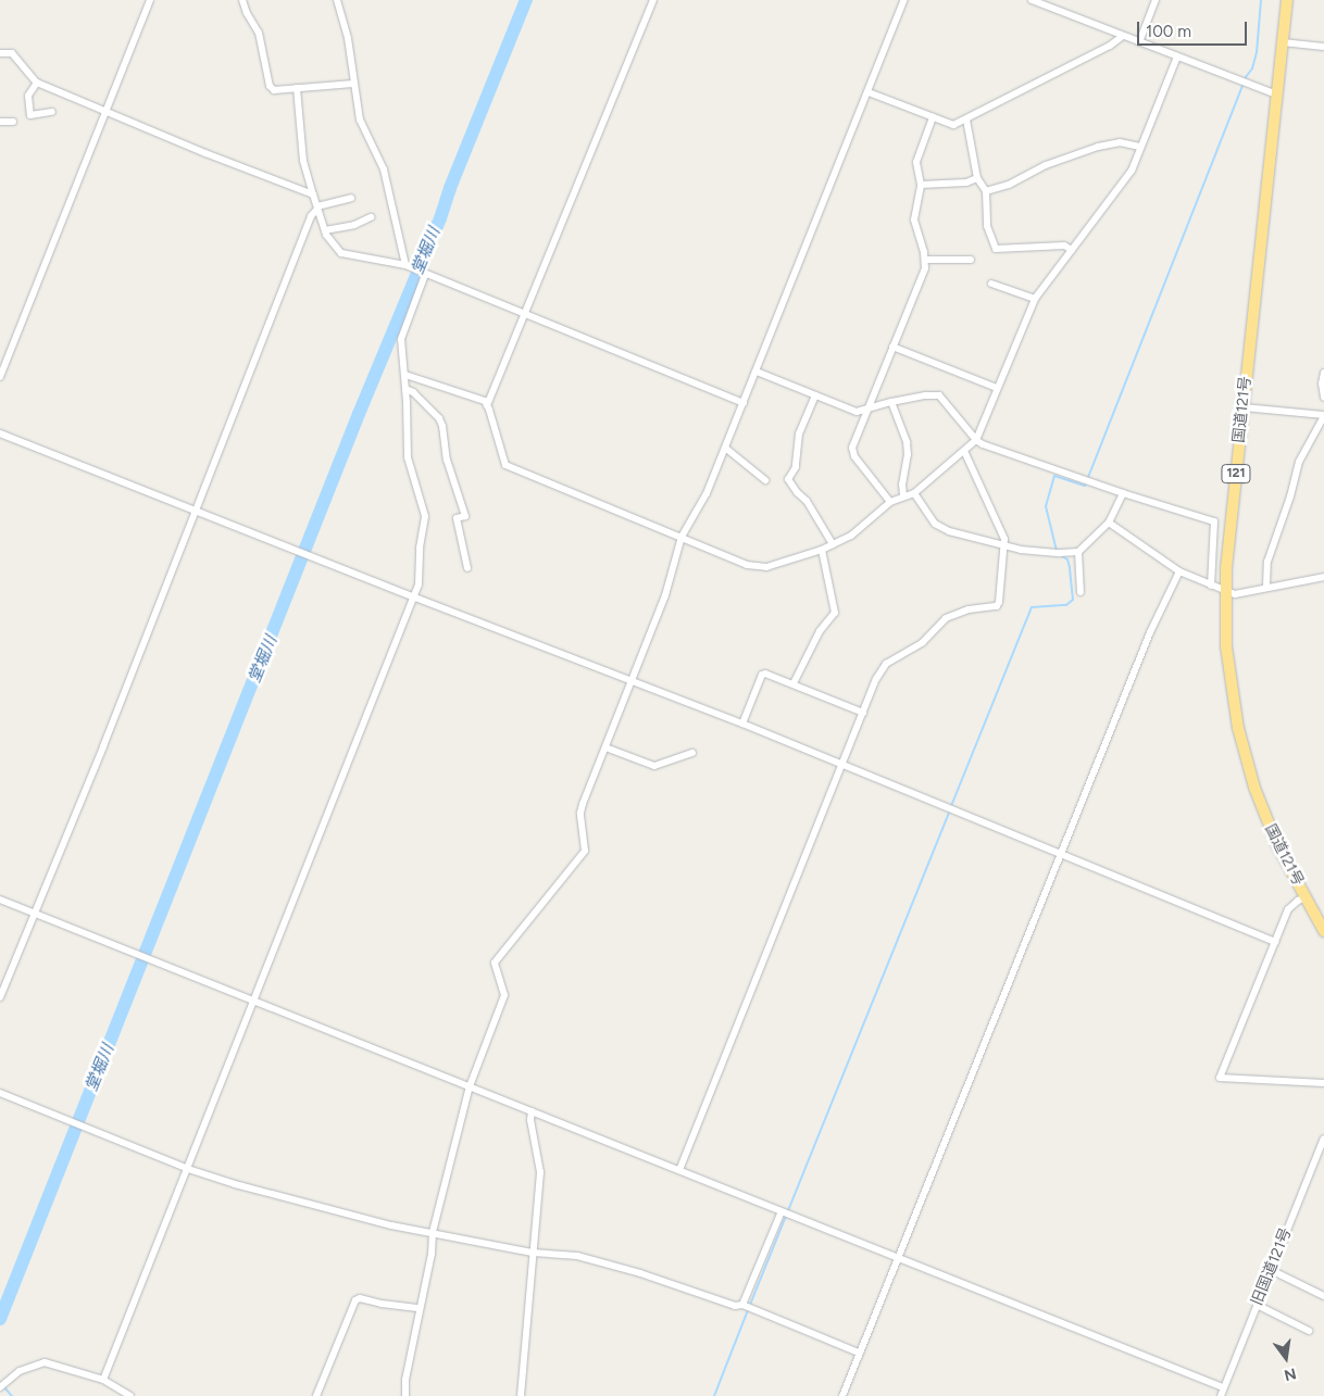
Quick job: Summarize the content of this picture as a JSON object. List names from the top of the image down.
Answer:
{
  "streets": {
    "highway": ["国道121号", "121"],
    "street": ["旧国道121号"]
  },
  "water": ["堂堀川"],
  "scale_bar": "100 m",
  "north": "bottom"
}
